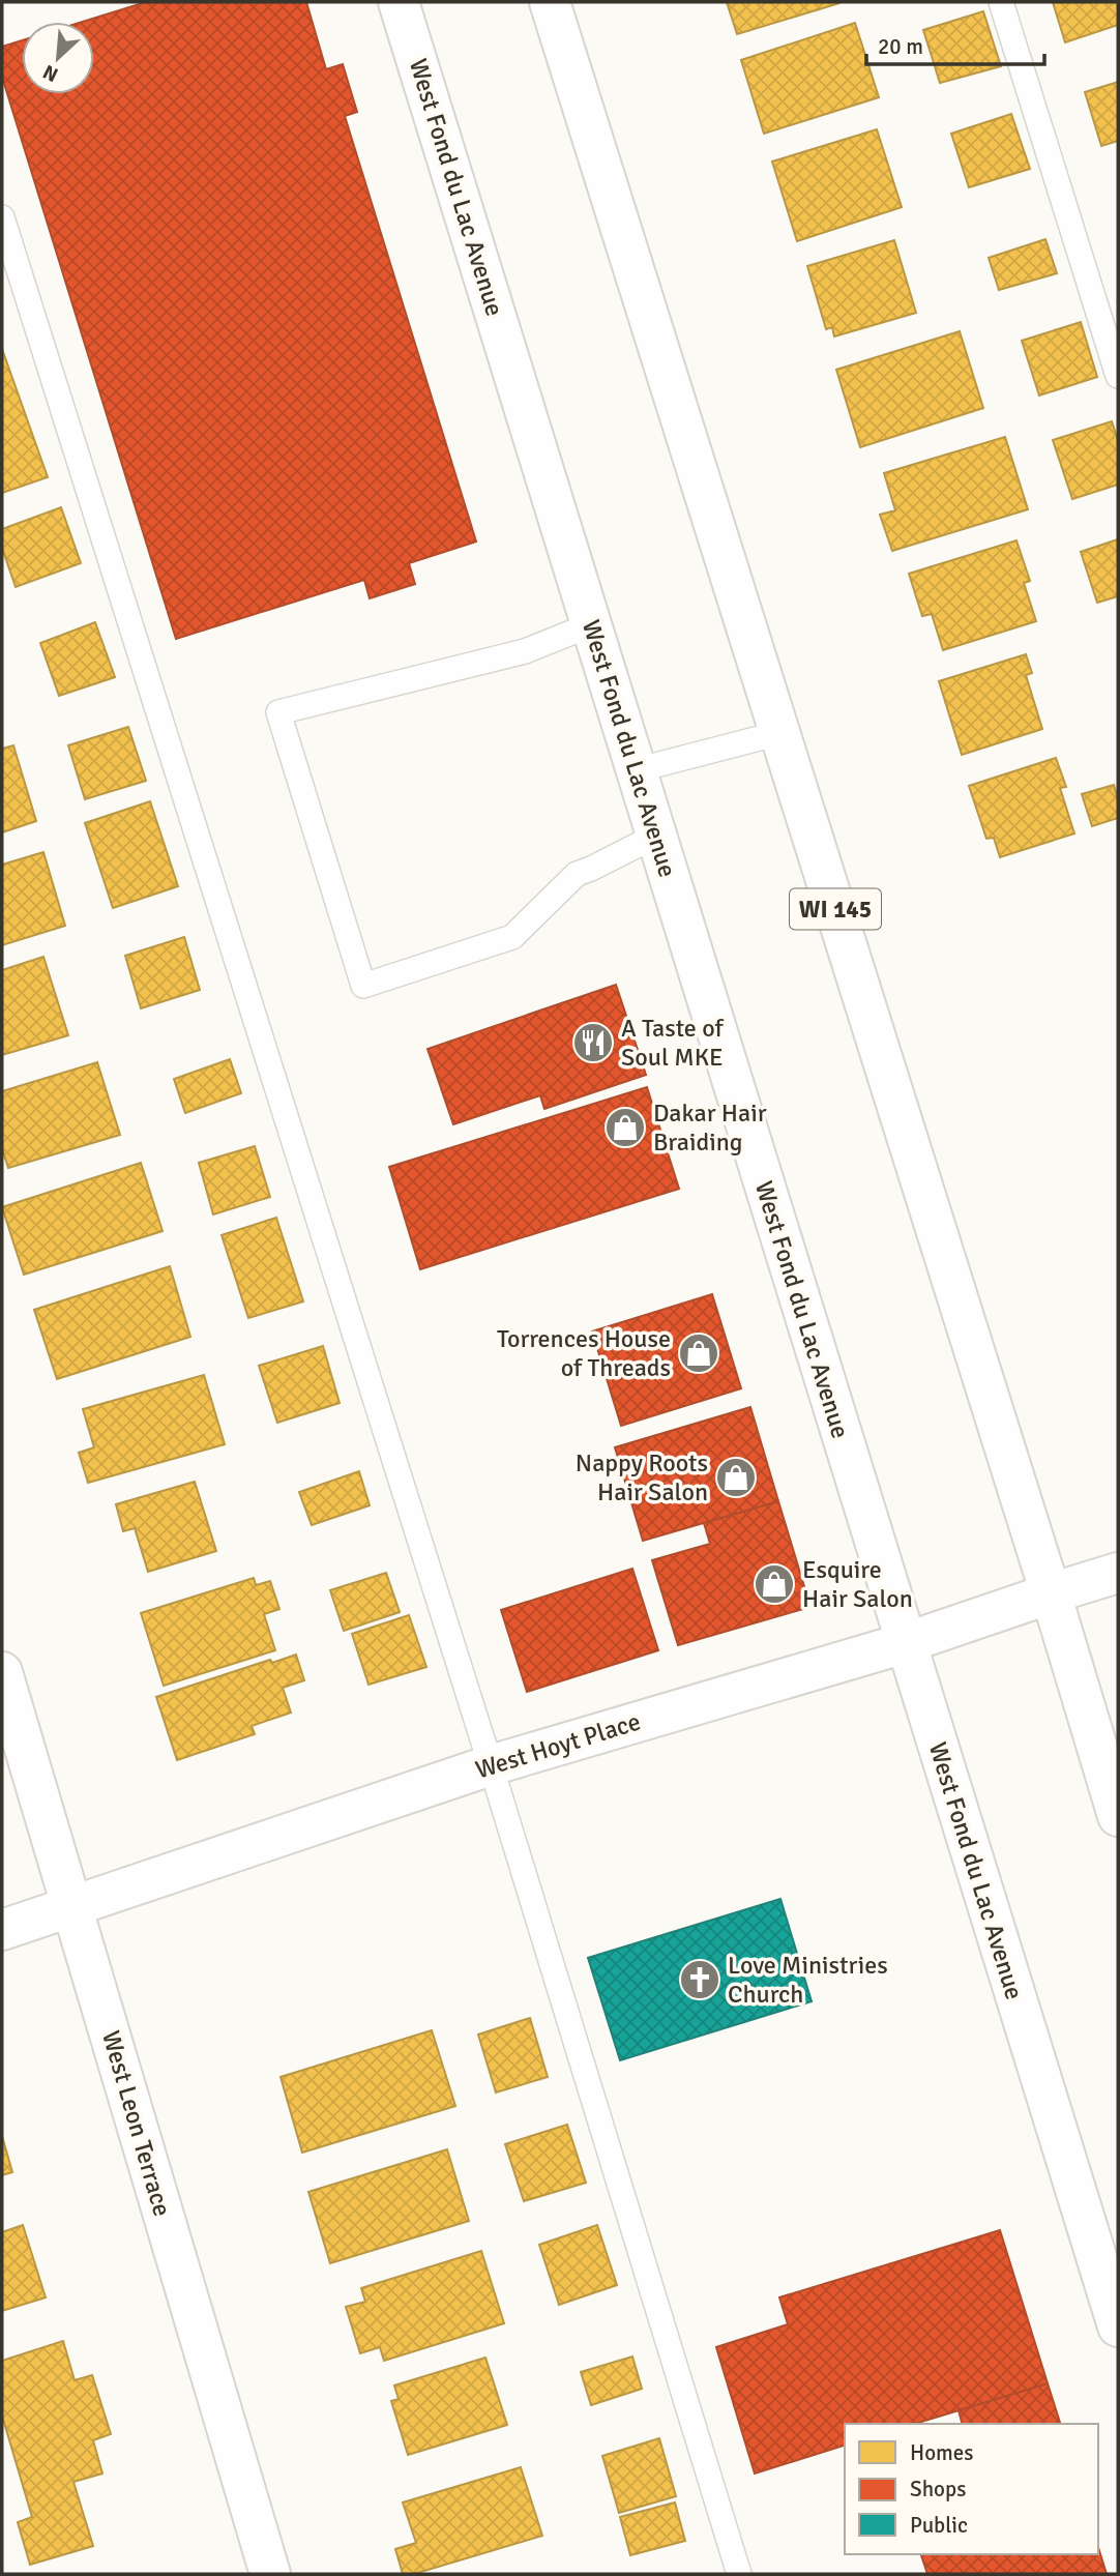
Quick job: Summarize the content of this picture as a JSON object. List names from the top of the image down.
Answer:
{
  "streets": {
    "main road": [
      "West Fond du Lac Avenue",
      "WI 145",
      "West Hoyt Place",
      "West Leon Terrace"
    ]
  },
  "crossings": [
    ["West Fond du Lac Avenue", "West Hoyt Place"],
    ["WI 145", "West Hoyt Place"],
    ["West Hoyt Place", "West Leon Terrace"]
  ],
  "places": {
    "restaurant": ["A Taste of Soul MKE"],
    "shop": [
      "Dakar Hair Braiding",
      "Torrences House of Threads",
      "Nappy Roots Hair Salon",
      "Esquire Hair Salon"
    ],
    "church": ["Love Ministries Church"]
  },
  "legend": ["Homes", "Shops", "Public"],
  "scale_bar": "20 m",
  "north": "bottom left"
}
